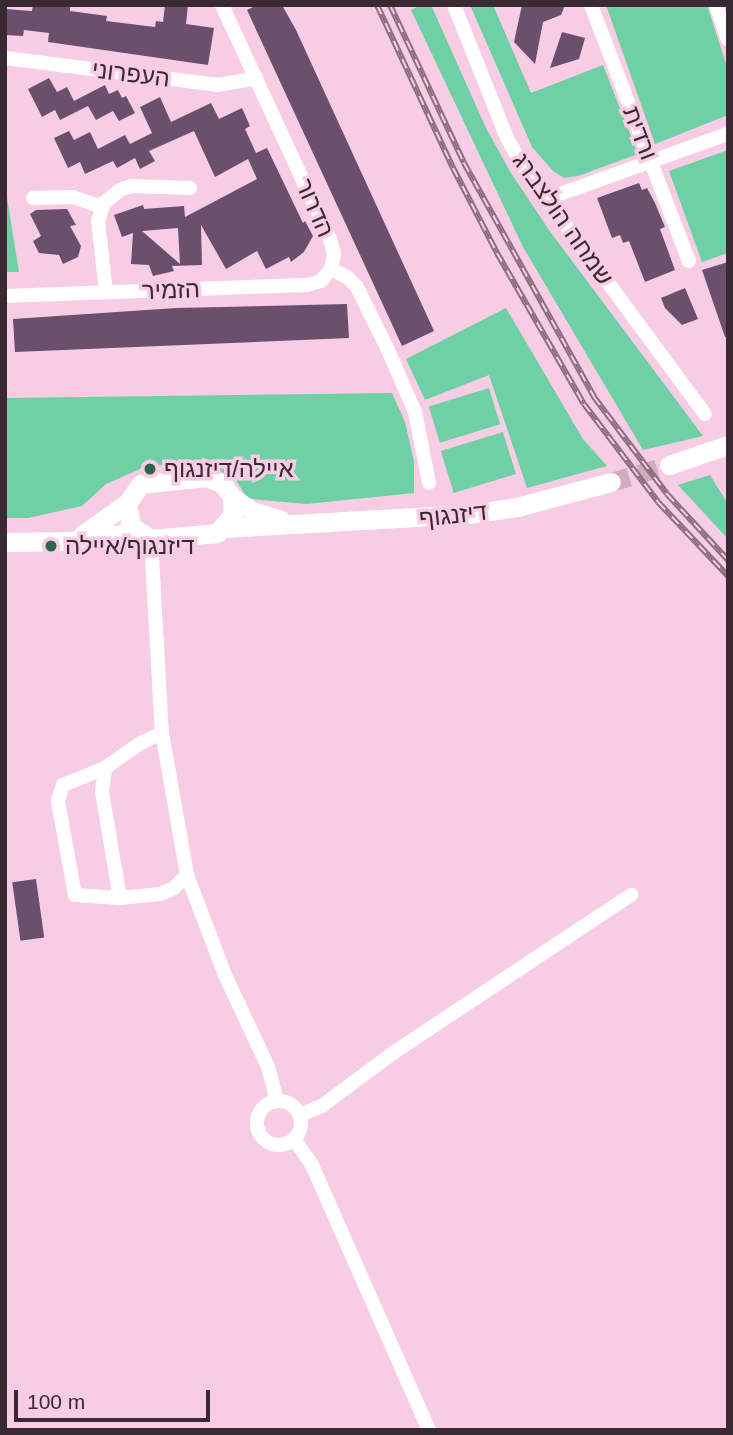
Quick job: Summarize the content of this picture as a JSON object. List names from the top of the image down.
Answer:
{
  "streets": {
    "street": [
      "העפרוני",
      "ורדית",
      "הדרור",
      "שמחה הולצברג",
      "הזמיר",
      "דיזנגוף"
    ]
  },
  "crossings": [
    ["העפרוני", "הדרור"],
    ["הדרור", "הזמיר"]
  ],
  "places": ["איילה/דיזנגוף", "דיזנגוף/איילה"],
  "scale_bar": "100 m"
}
